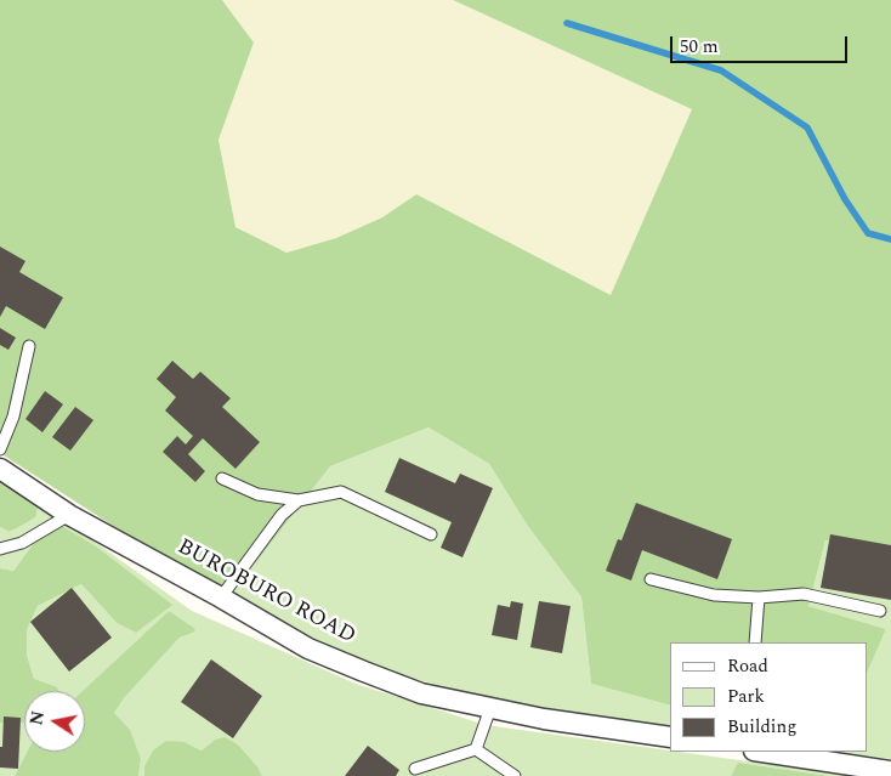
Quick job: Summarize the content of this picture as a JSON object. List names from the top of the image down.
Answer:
{
  "streets": {
    "street": ["BUROBURO ROAD"]
  },
  "legend": ["Road", "Park", "Building"],
  "scale_bar": "50 m",
  "north": "left"
}
